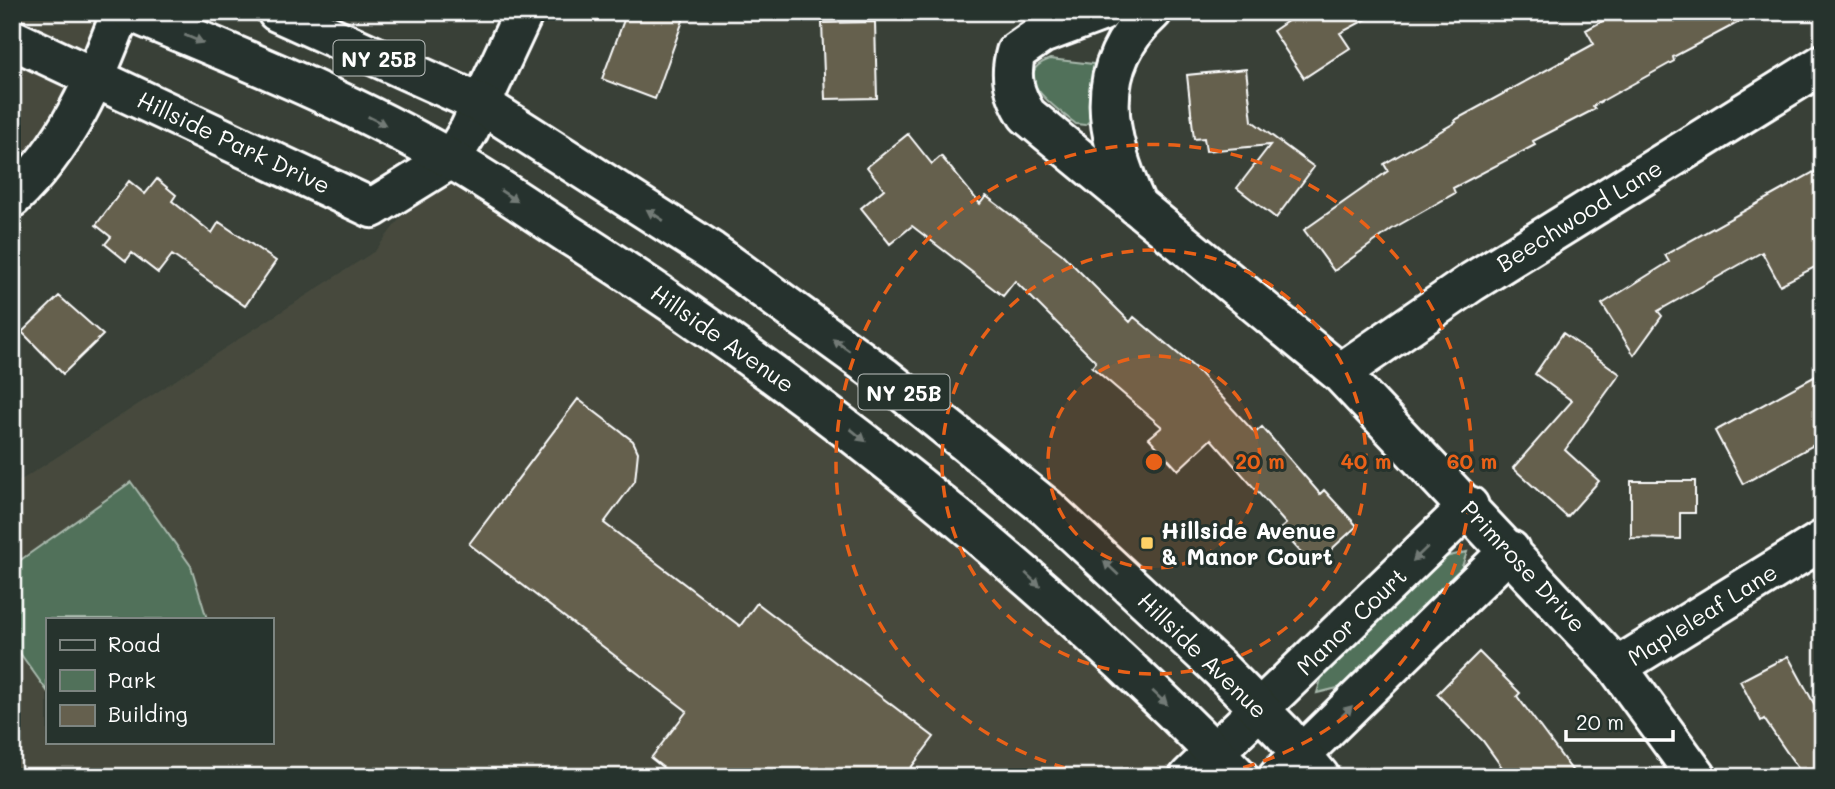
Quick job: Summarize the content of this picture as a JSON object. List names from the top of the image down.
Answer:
{
  "streets": {
    "street": [
      "NY 25B",
      "Hillside Park Drive",
      "Beechwood Lane",
      "Hillside Avenue",
      "Primrose Drive",
      "Mapleleaf Lane",
      "Manor Court"
    ]
  },
  "crossings": [
    ["Hillside Park Drive", "Hillside Avenue"],
    ["Beechwood Lane", "Primrose Drive"],
    ["Hillside Avenue", "Manor Court"],
    ["Primrose Drive", "Mapleleaf Lane"],
    ["Primrose Drive", "Manor Court"]
  ],
  "places": {
    "transit": ["Hillside Avenue & Manor Court"]
  },
  "legend": ["Road", "Park", "Building"],
  "scale_bar": "20 m",
  "rings": ["20 m", "40 m", "60 m"]
}
